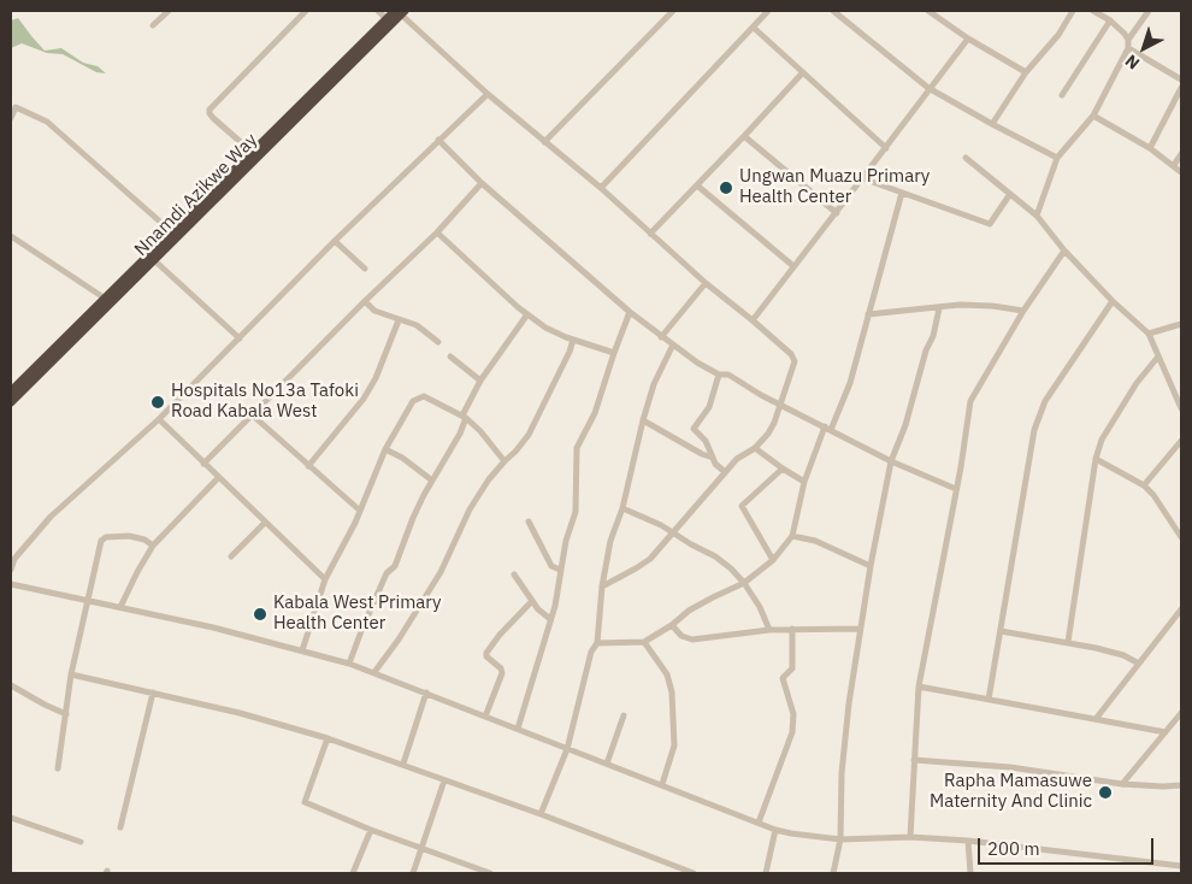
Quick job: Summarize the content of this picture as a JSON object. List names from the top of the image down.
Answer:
{
  "streets": {
    "highway": ["Nnamdi Azikwe Way"]
  },
  "places": [
    "Ungwan Muazu Primary Health Center",
    "Hospitals No13a Tafoki Road Kabala West",
    "Kabala West Primary Health Center",
    "Rapha Mamasuwe Maternity And Clinic"
  ],
  "scale_bar": "200 m",
  "north": "bottom left"
}
